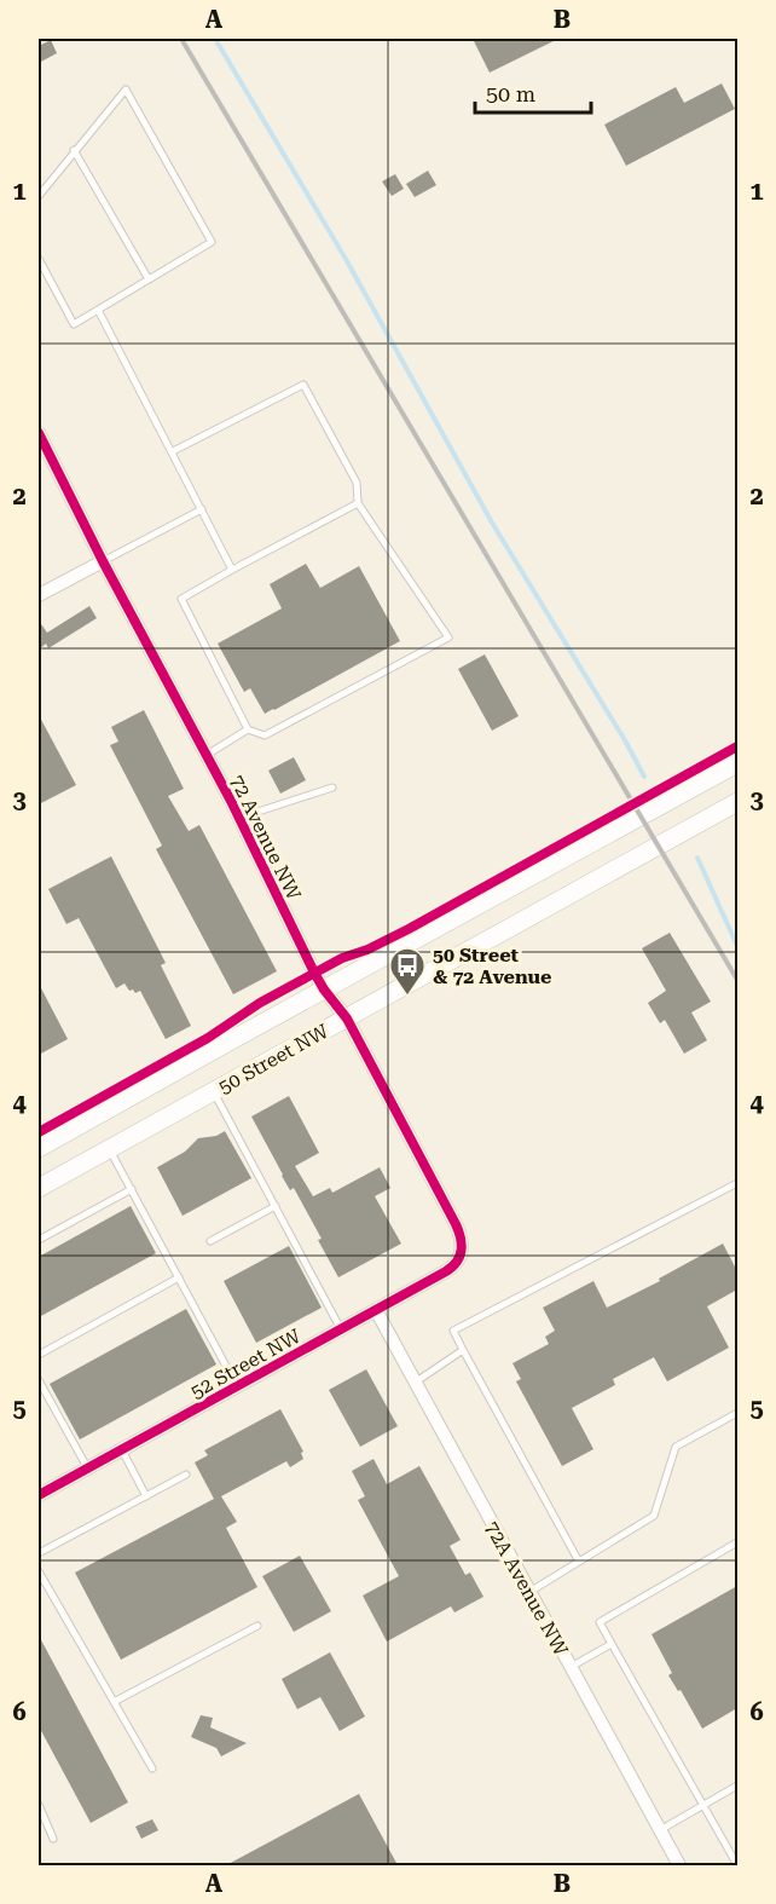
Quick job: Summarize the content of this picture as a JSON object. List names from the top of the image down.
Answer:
{
  "streets": {
    "main road": ["50 Street NW"],
    "street": ["72 Avenue NW", "52 Street NW", "72A Avenue NW"]
  },
  "crossings": [
    ["72 Avenue NW", "50 Street NW"],
    ["72 Avenue NW", "52 Street NW"],
    ["52 Street NW", "72A Avenue NW"]
  ],
  "places": {
    "bus stop": ["50 Street & 72 Avenue"]
  },
  "scale_bar": "50 m",
  "grid": {
    "columns": ["A", "B"],
    "rows": [
      "1",
      "2",
      "3",
      "4",
      "5",
      "6"
    ]
  }
}
